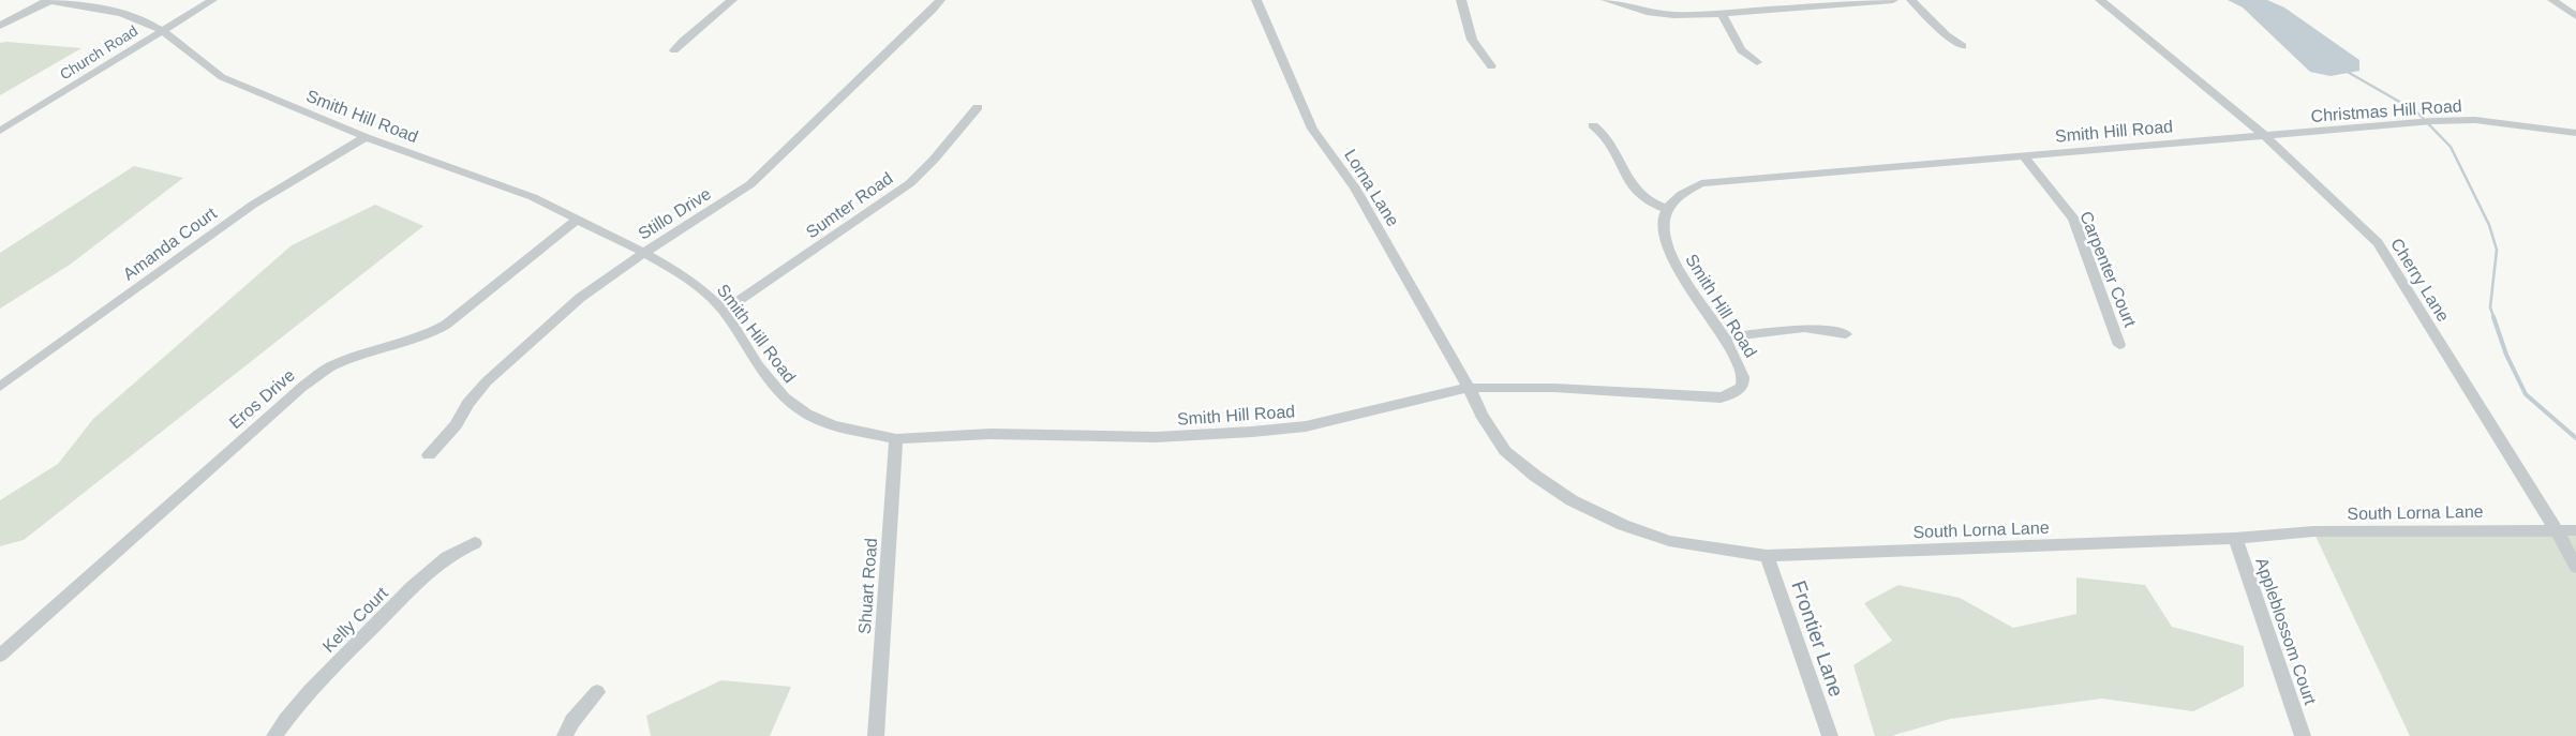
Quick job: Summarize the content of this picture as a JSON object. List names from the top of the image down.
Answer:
{
  "streets": {
    "street": [
      "Church Road",
      "Christmas Hill Road",
      "Smith Hill Road",
      "Lorna Lane",
      "Sumter Road",
      "Stillo Drive",
      "Amanda Court",
      "Carpenter Court",
      "Cherry Lane",
      "Eros Drive",
      "South Lorna Lane",
      "Shuart Road",
      "Kelly Court",
      "Appleblossom Court",
      "Frontier Lane"
    ]
  },
  "crossings": [
    ["Church Road", "Smith Hill Road"],
    ["Christmas Hill Road", "Smith Hill Road"],
    ["Christmas Hill Road", "Cherry Lane"],
    ["Smith Hill Road", "Lorna Lane"],
    ["Smith Hill Road", "Sumter Road"],
    ["Smith Hill Road", "Stillo Drive"],
    ["Smith Hill Road", "Amanda Court"],
    ["Smith Hill Road", "Carpenter Court"],
    ["Smith Hill Road", "Cherry Lane"],
    ["Smith Hill Road", "Eros Drive"],
    ["Smith Hill Road", "South Lorna Lane"],
    ["Smith Hill Road", "Shuart Road"],
    ["Lorna Lane", "South Lorna Lane"],
    ["Cherry Lane", "South Lorna Lane"],
    ["South Lorna Lane", "Appleblossom Court"],
    ["South Lorna Lane", "Frontier Lane"]
  ]
}
